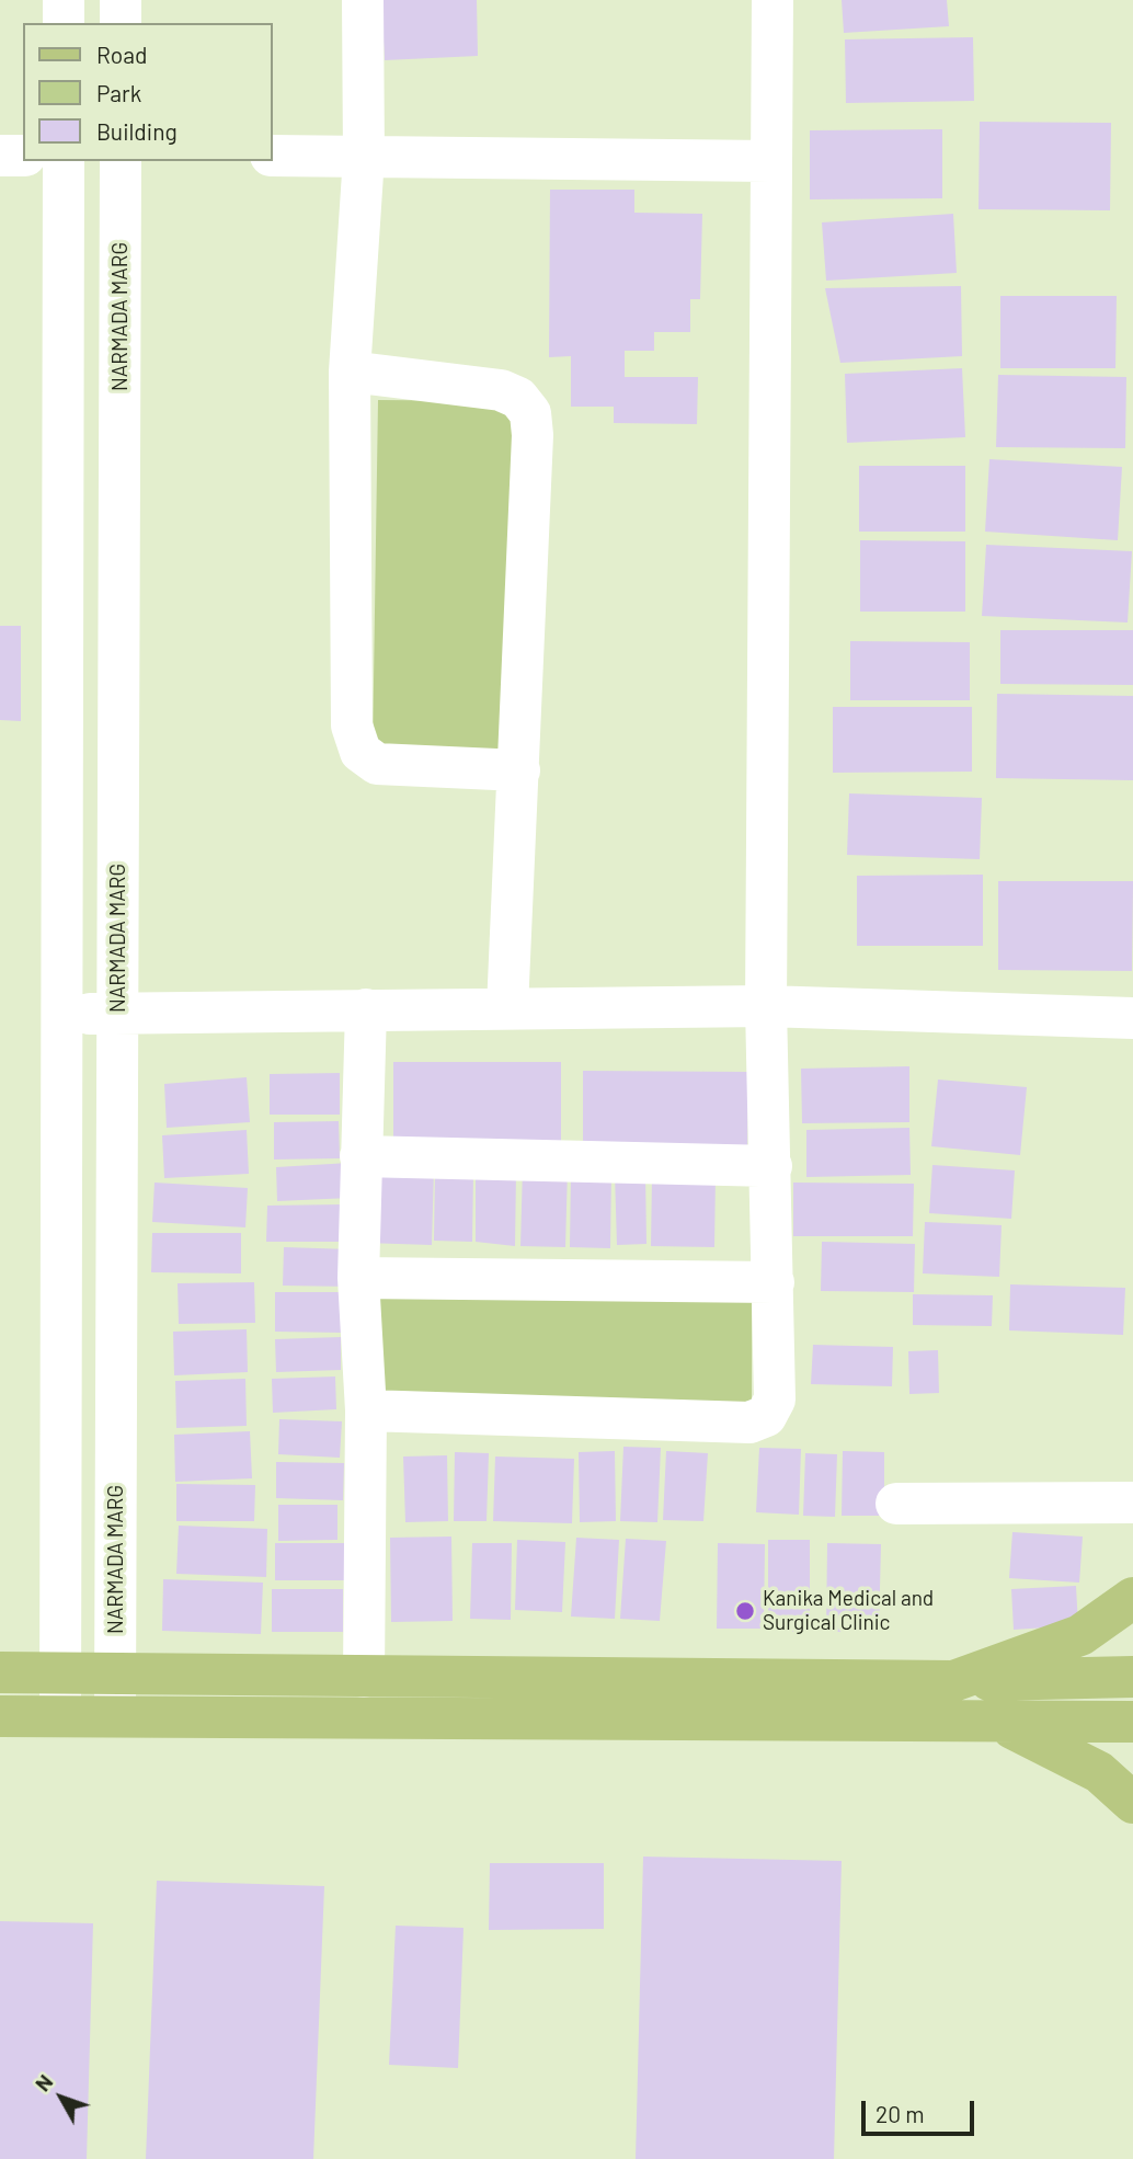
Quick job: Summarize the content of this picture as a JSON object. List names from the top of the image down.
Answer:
{
  "streets": {
    "street": ["NARMADA MARG"]
  },
  "places": ["Kanika Medical and Surgical Clinic"],
  "legend": ["Road", "Park", "Building"],
  "scale_bar": "20 m",
  "north": "top left"
}
